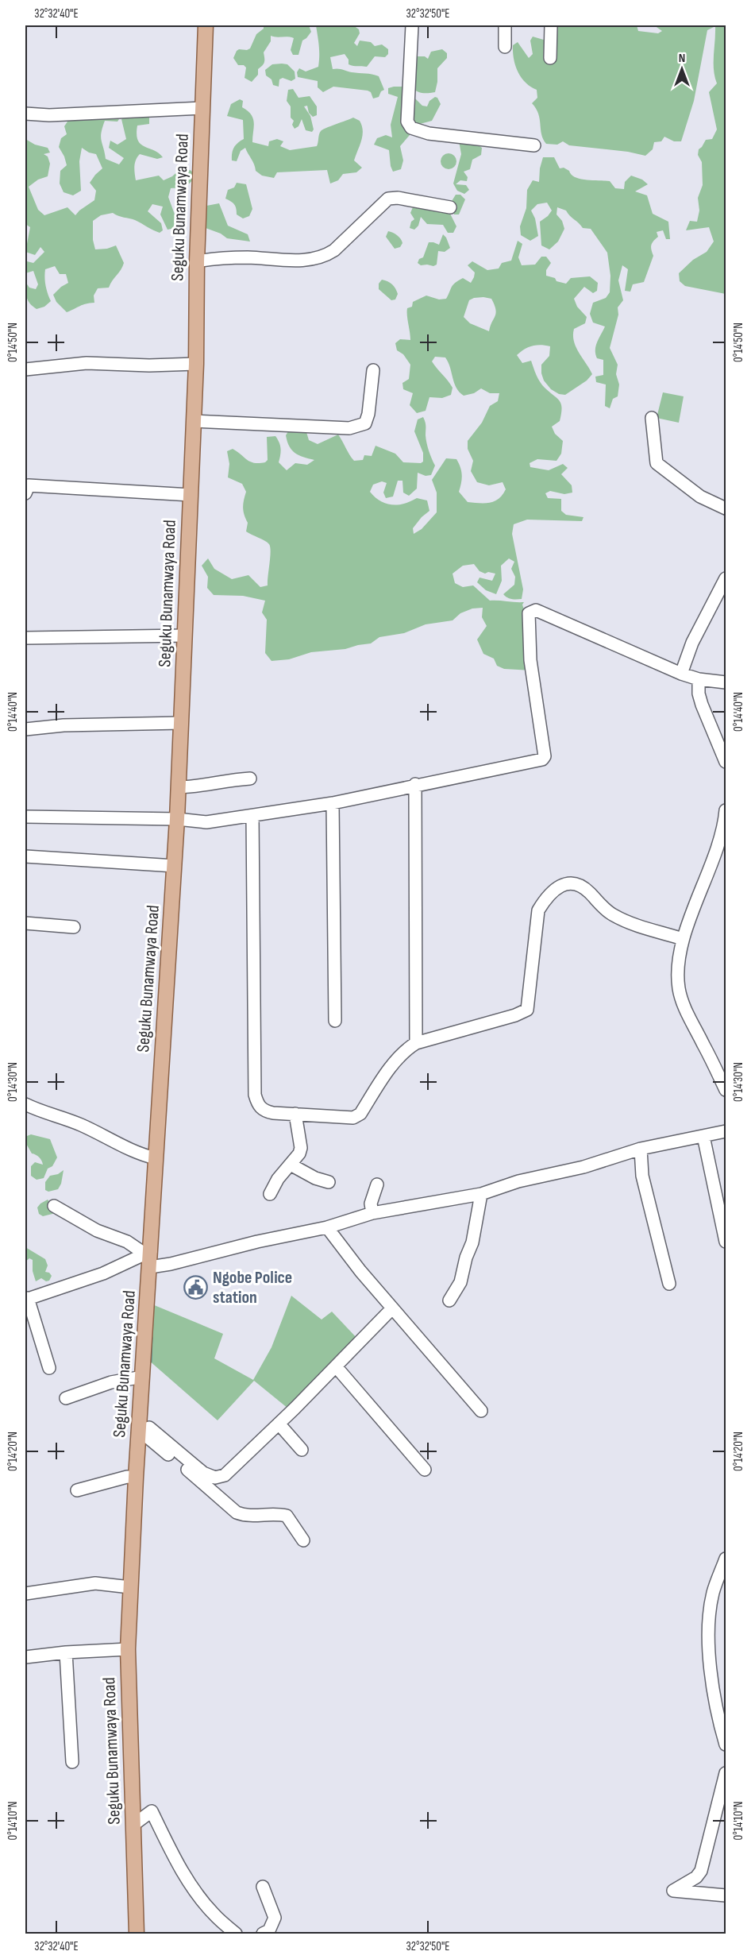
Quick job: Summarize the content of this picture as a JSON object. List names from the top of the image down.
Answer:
{
  "streets": {
    "main road": ["Seguku Bunamwaya Road"]
  },
  "places": {
    "public building": ["Ngobe Police station"]
  },
  "north": "top",
  "coordinates": [
    "32°32'40\"E",
    "32°32'50\"E",
    "0°14'50\"N",
    "0°14'40\"N",
    "0°14'30\"N",
    "0°14'20\"N",
    "0°14'10\"N"
  ]
}
